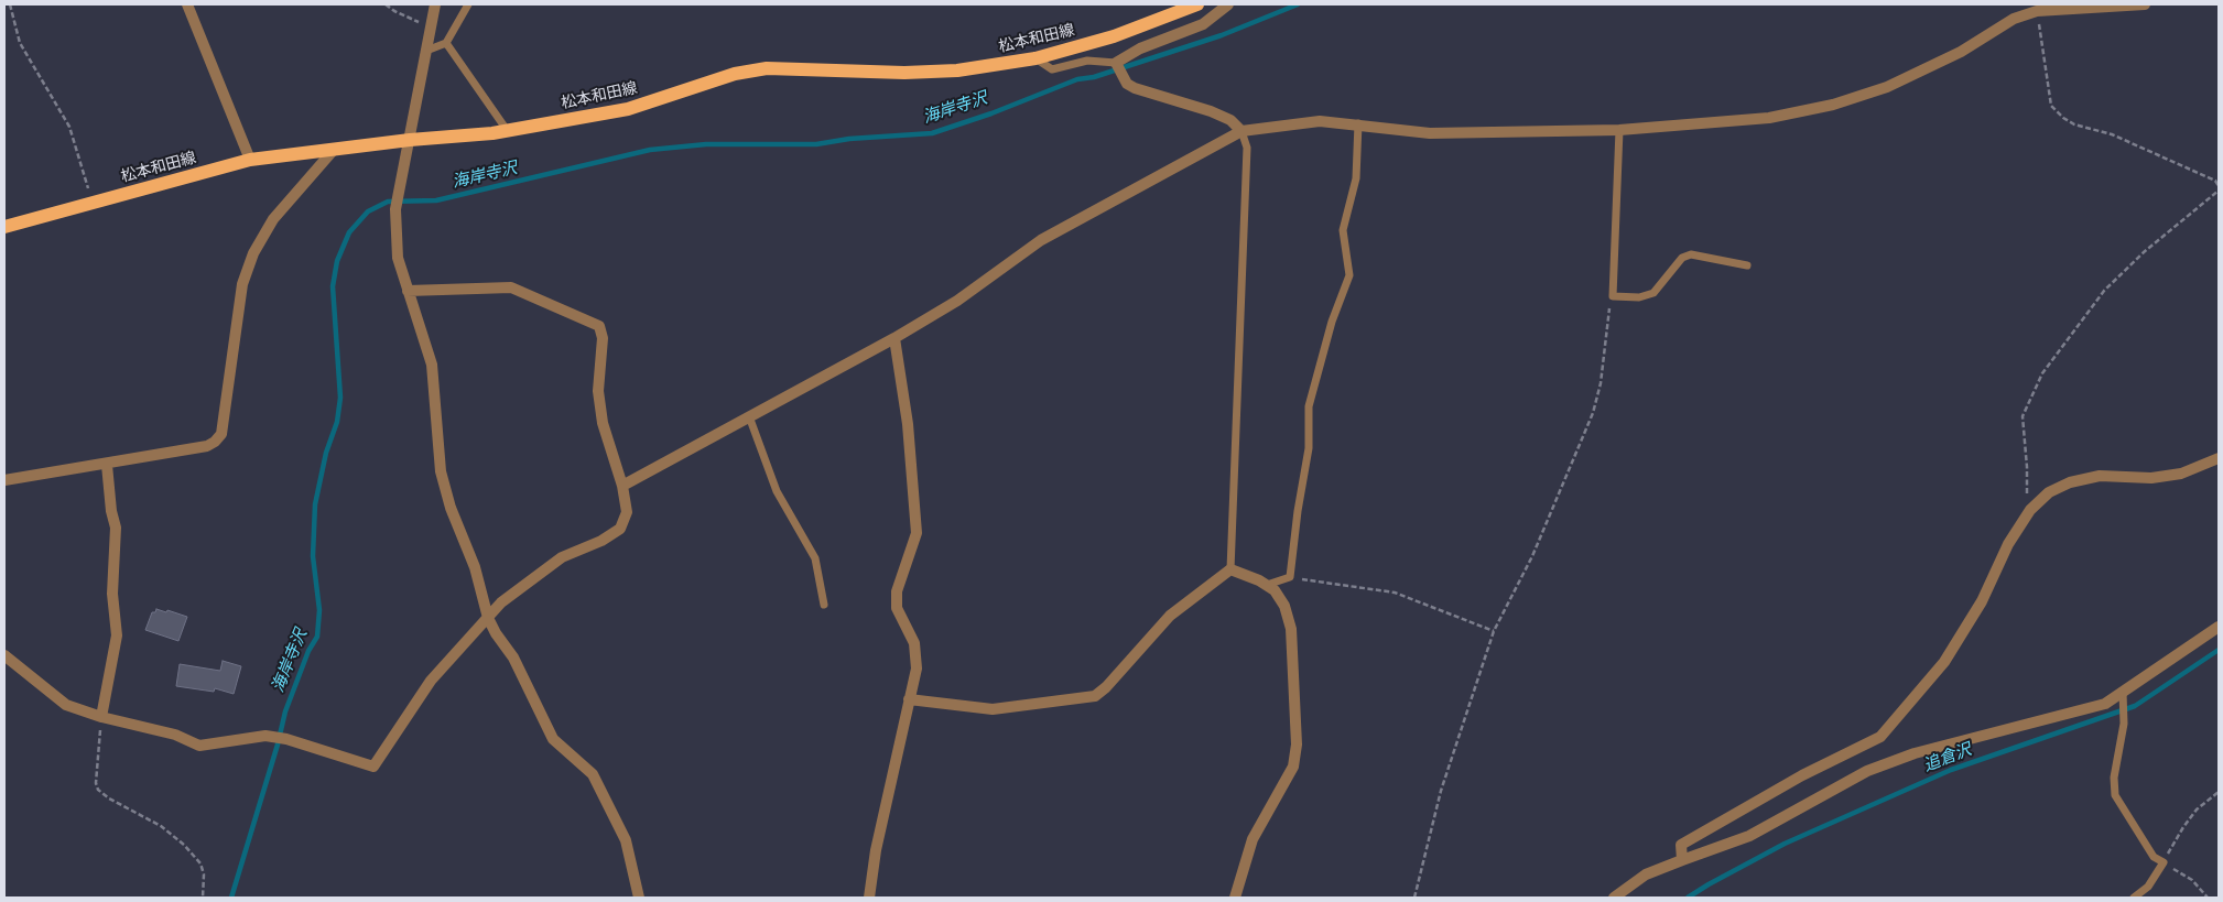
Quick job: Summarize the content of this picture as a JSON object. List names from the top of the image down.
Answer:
{
  "streets": {
    "main road": ["松本和田線"]
  },
  "water": ["海岸寺沢", "追倉沢"]
}
